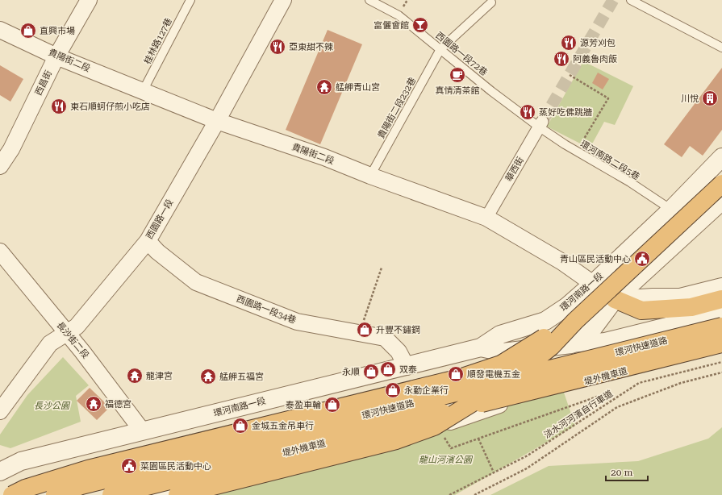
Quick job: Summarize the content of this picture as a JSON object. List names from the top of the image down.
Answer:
{
  "streets": {
    "highway": ["環河快速道路"],
    "street": [
      "貴陽街二段",
      "西昌街",
      "華西街",
      "西園路一段",
      "環河南路一段",
      "西園路一段34巷",
      "長沙街二段",
      "堤外機車道"
    ],
    "lane": [
      "桂林路127巷",
      "西園路一段72巷",
      "貴陽街二段232巷",
      "環河南路二段5巷"
    ],
    "path": ["淡水河河濱自行車道"]
  },
  "crossings": [
    ["桂林路127巷", "貴陽街二段"],
    ["西園路一段72巷", "貴陽街二段232巷"],
    ["西園路一段72巷", "環河南路二段5巷"],
    ["西園路一段72巷", "華西街"],
    ["貴陽街二段", "西昌街"],
    ["貴陽街二段", "貴陽街二段232巷"],
    ["貴陽街二段", "華西街"],
    ["貴陽街二段", "西園路一段"],
    ["貴陽街二段", "環河南路一段"],
    ["環河南路二段5巷", "華西街"],
    ["環河南路二段5巷", "環河南路一段"],
    ["西園路一段", "西園路一段34巷"],
    ["西園路一段", "長沙街二段"],
    ["環河南路一段", "西園路一段34巷"],
    ["環河南路一段", "長沙街二段"]
  ],
  "parks": ["長沙公園", "龍山河濱公園"],
  "places": {
    "bar": ["富儷會館"],
    "shop": [
      "直興市場",
      "升豐不鏽鋼",
      "双泰",
      "永順",
      "順發電機五金",
      "永勤企業行",
      "泰盈車輪",
      "金城五金吊車行"
    ],
    "restaurant": [
      "源芳刈包",
      "亞東甜不辣",
      "阿義魯肉飯",
      "東石順蚵仔煎小吃店",
      "蒸好吃佛跳牆"
    ],
    "cafe": ["真情清茶館"],
    "temple": [
      "艋舺青山宮",
      "龍津宮",
      "艋舺五福宮",
      "福德宮"
    ],
    "building": ["川悅"],
    "public building": ["青山區民活動中心", "菜園區民活動中心"]
  },
  "scale_bar": "20 m"
}
